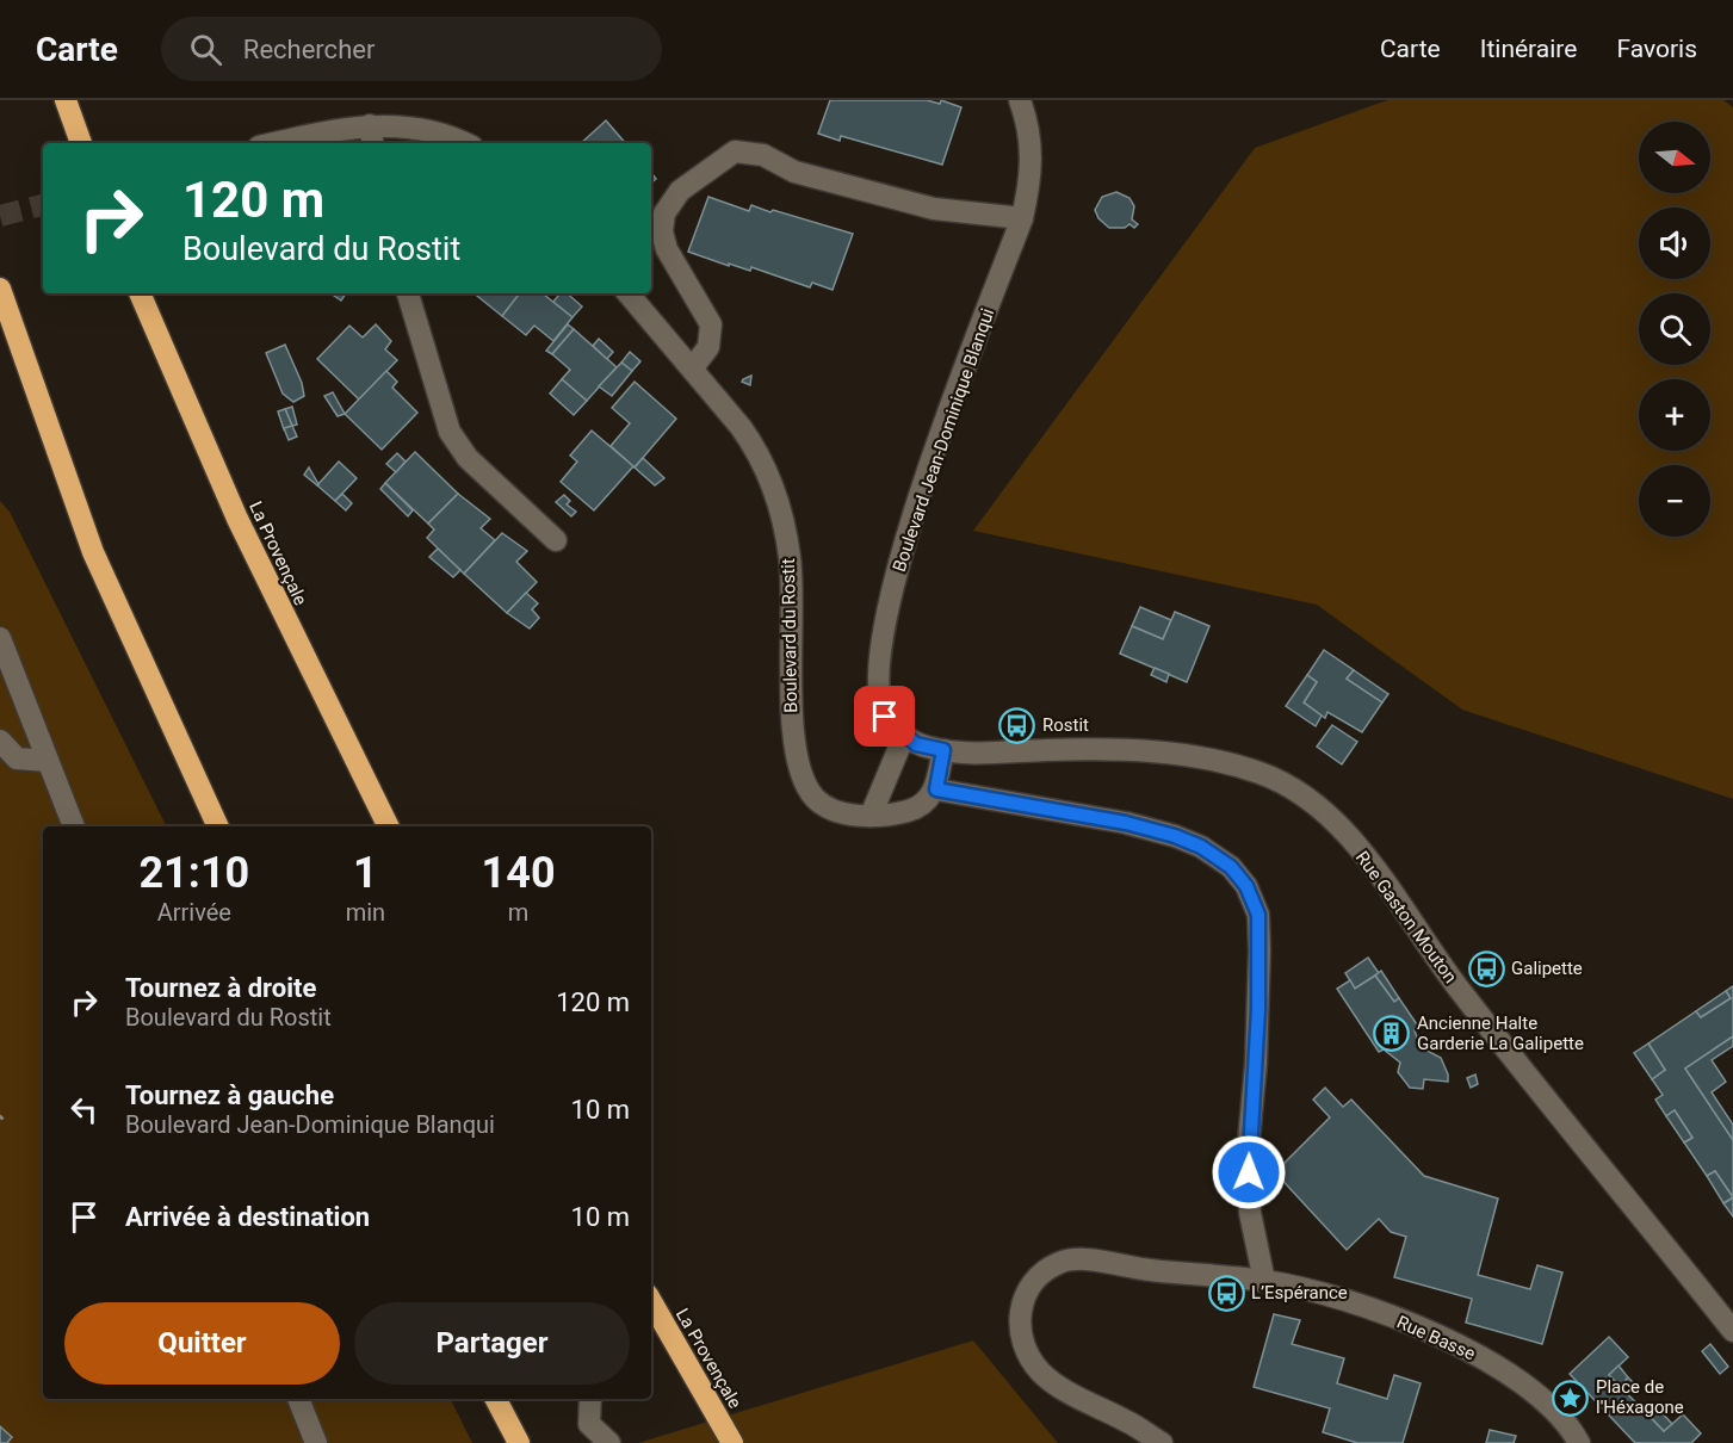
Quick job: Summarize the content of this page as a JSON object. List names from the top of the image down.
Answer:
{
  "streets": {
    "highway": ["La Provençale"],
    "street": [
      "Boulevard Jean-Dominique Blanqui",
      "Boulevard du Rostit",
      "Rue Gaston Mouton",
      "Rue Basse"
    ]
  },
  "places": {
    "bus stop": ["Rostit", "Galipette", "L’Espérance"],
    "building": ["Ancienne Halte Garderie La Galipette"],
    "place": ["Place de l'Héxagone"]
  },
  "north": "right",
  "page": {
    "header": "Carte",
    "search": "Rechercher",
    "nav": ["Carte", "Itinéraire", "Favoris"],
    "map_buttons": ["+", "−"],
    "turn": ["120 m", "Boulevard du Rostit"],
    "eta": [
      "21:10",
      "Arrivée",
      "1",
      "min",
      "140",
      "m"
    ],
    "list": [
      {
        "name": "Tournez à droite",
        "note": "Boulevard du Rostit",
        "value": "120 m"
      },
      {
        "name": "Tournez à gauche",
        "note": "Boulevard Jean-Dominique Blanqui",
        "value": "10 m"
      },
      {
        "name": "Arrivée à destination",
        "value": "10 m"
      }
    ],
    "buttons": ["Quitter", "Partager"]
  }
}
